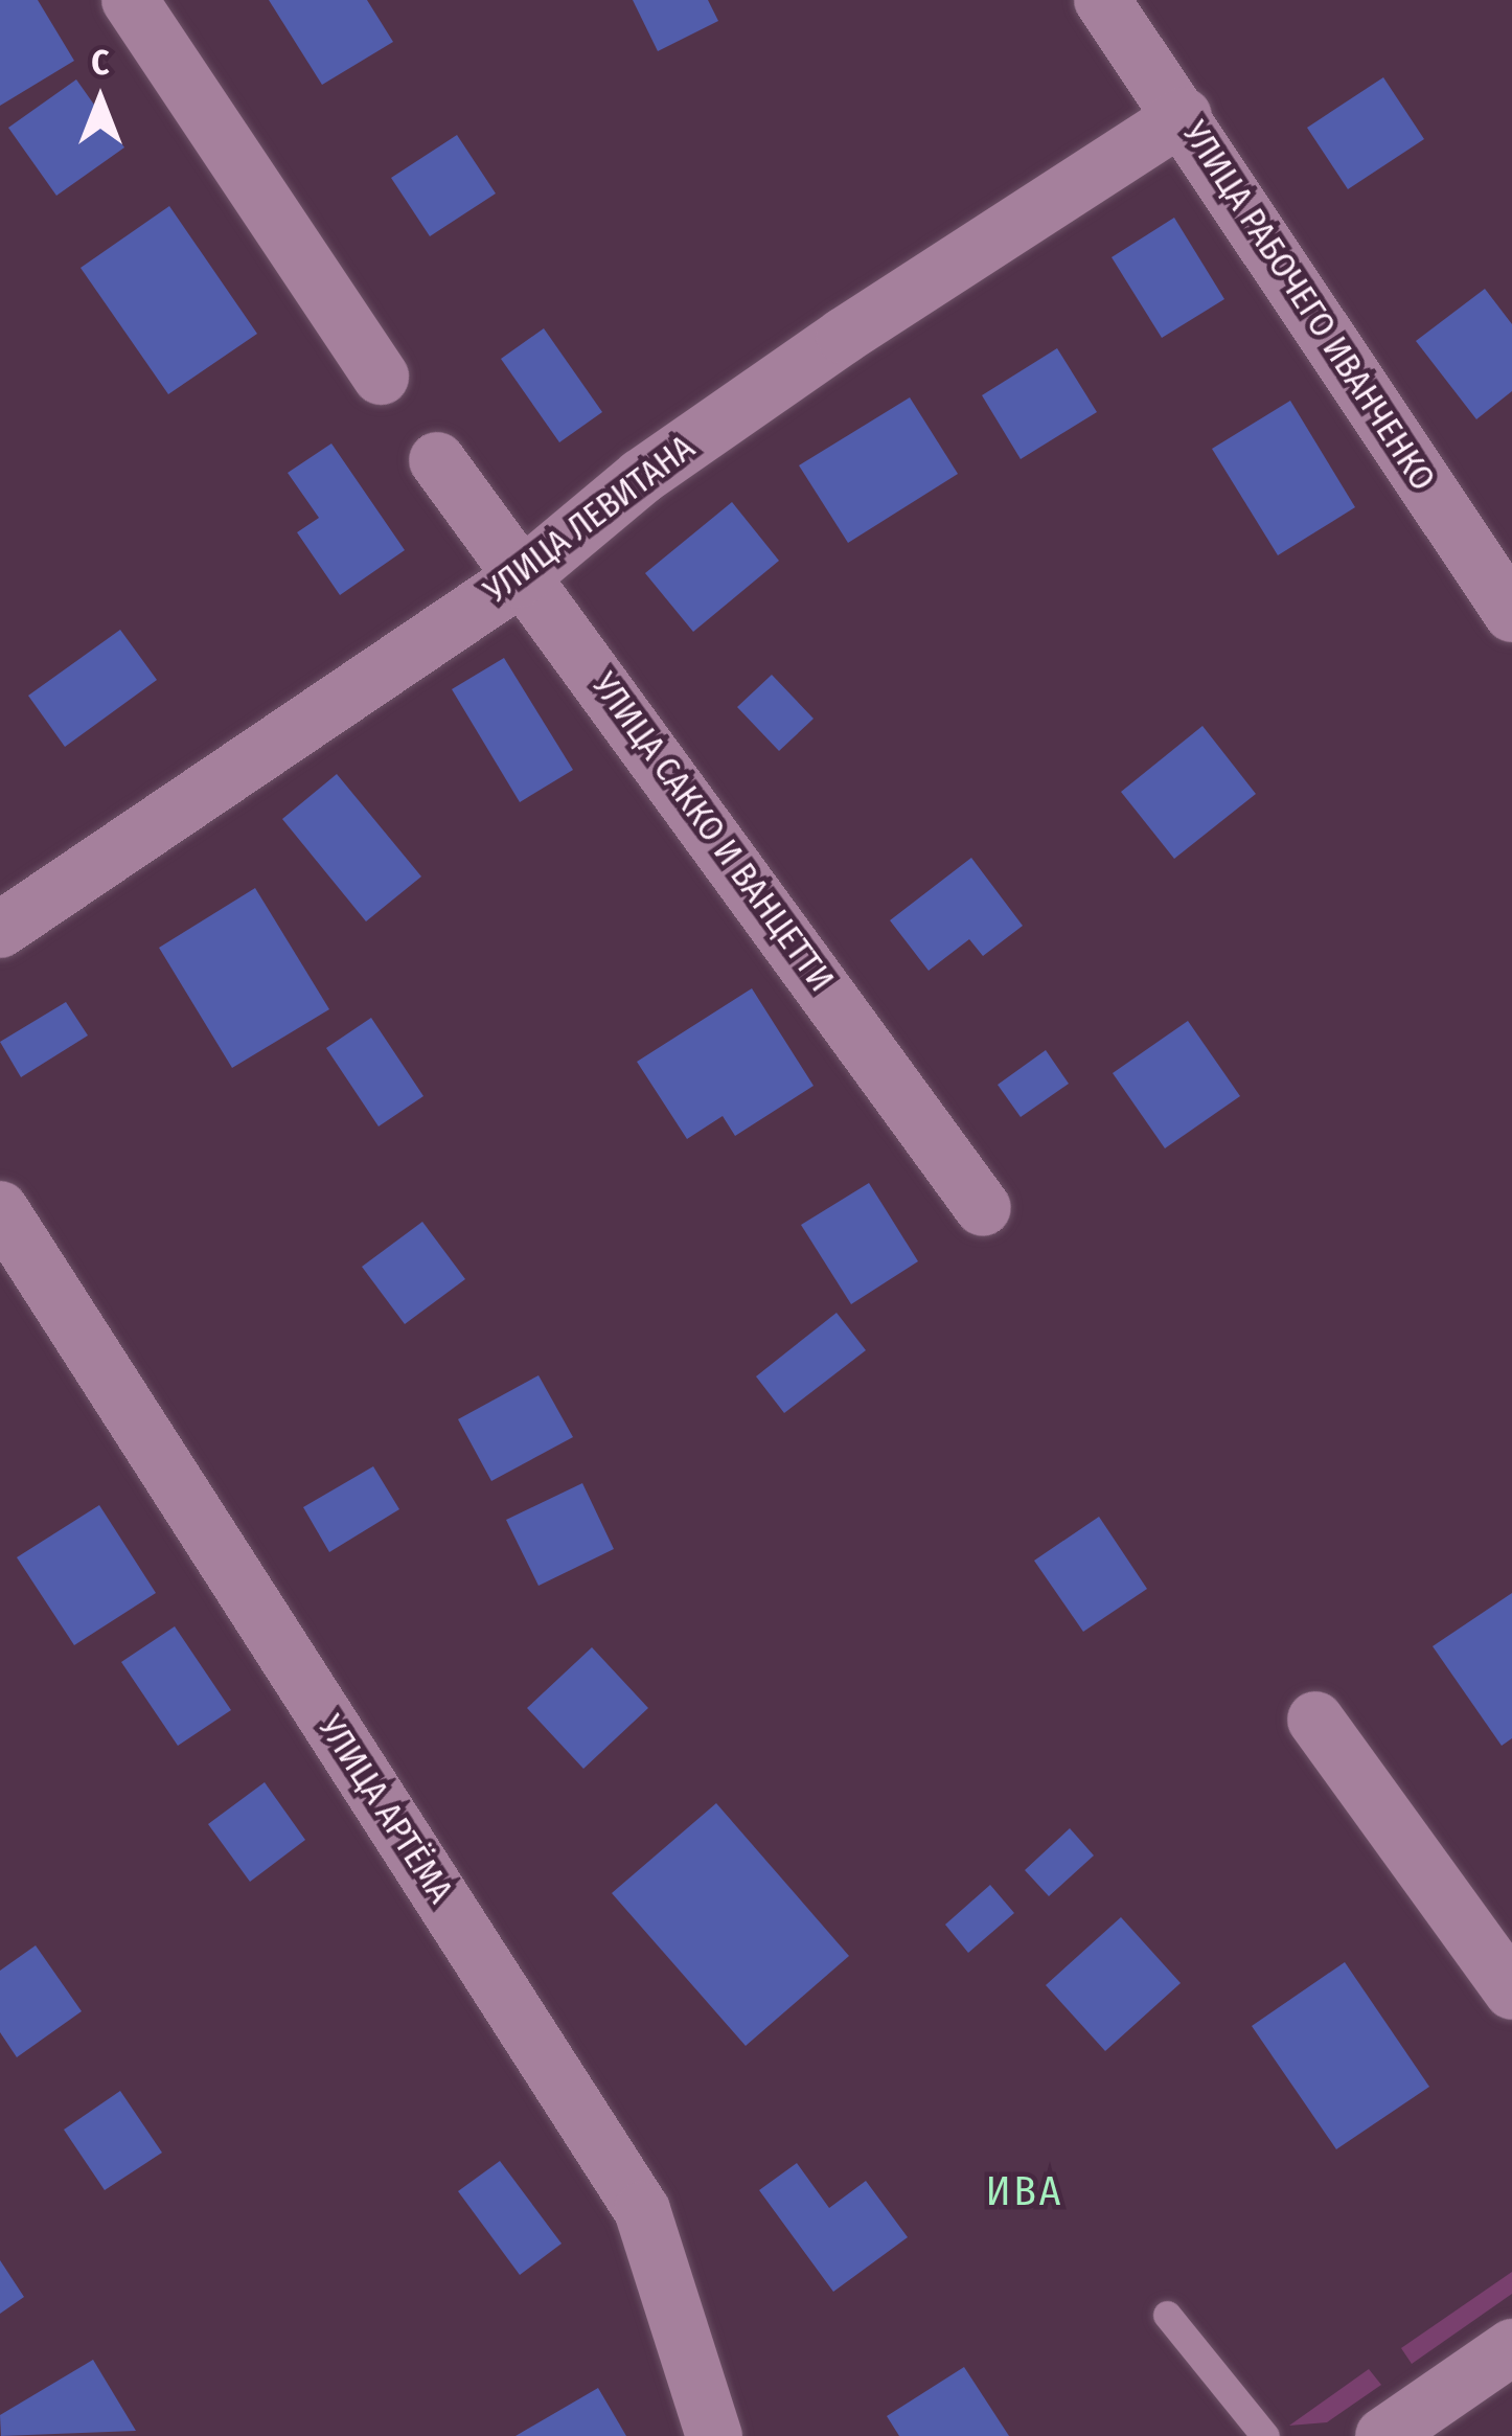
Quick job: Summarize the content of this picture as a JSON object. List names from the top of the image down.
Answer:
{
  "streets": {
    "street": [
      "УЛИЦА РАБОЧЕГО ИВАНЧЕНКО",
      "УЛИЦА ЛЕВИТАНА",
      "УЛИЦА САККО И ВАНЦЕТТИ",
      "УЛИЦА АРТЁМА"
    ]
  },
  "crossings": [
    ["УЛИЦА РАБОЧЕГО ИВАНЧЕНКО", "УЛИЦА ЛЕВИТАНА"],
    ["УЛИЦА ЛЕВИТАНА", "УЛИЦА САККО И ВАНЦЕТТИ"]
  ],
  "districts": ["ИВА"],
  "north": "top"
}
